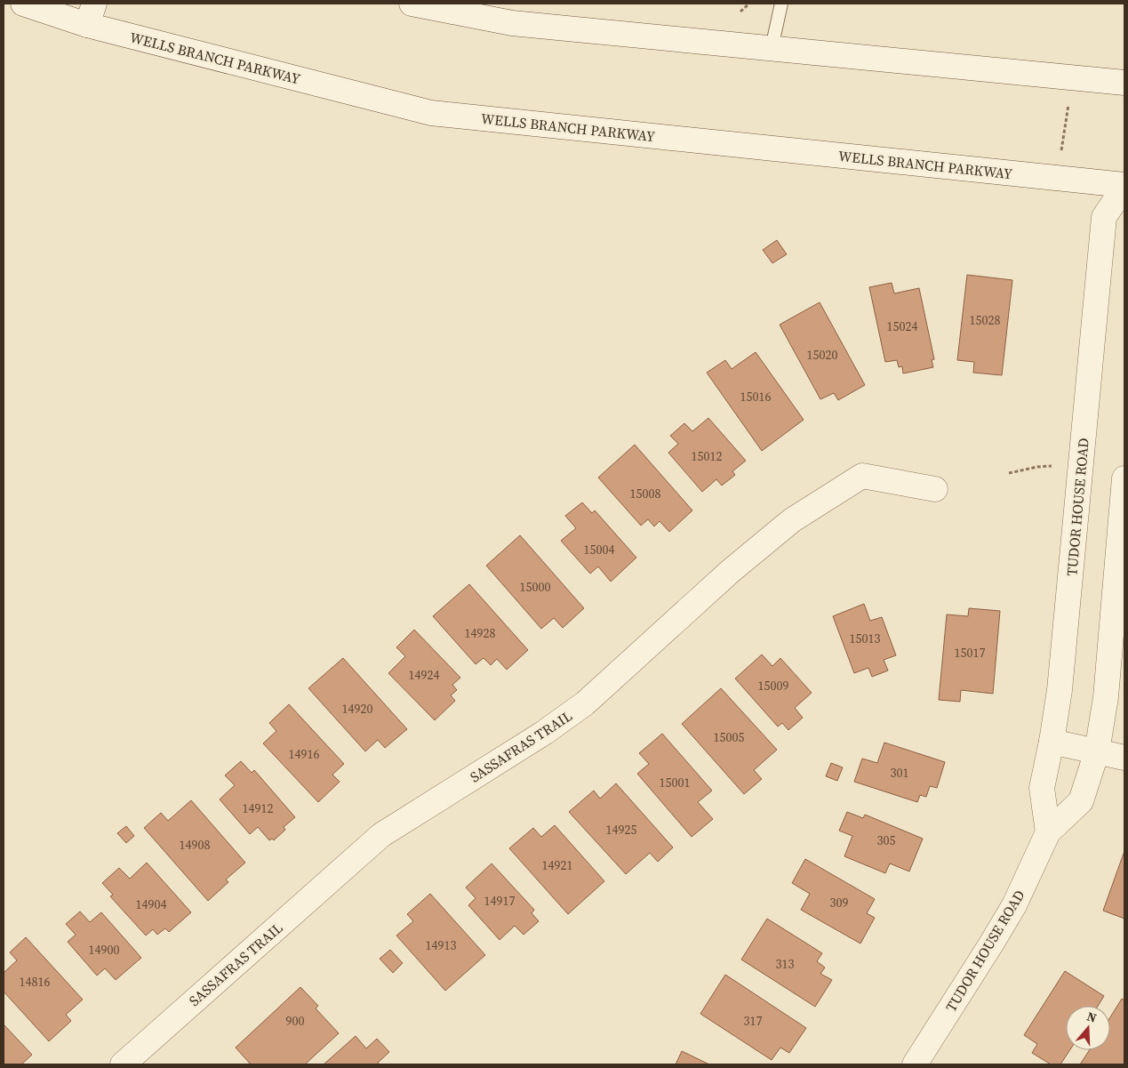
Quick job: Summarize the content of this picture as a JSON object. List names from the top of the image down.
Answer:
{
  "streets": {
    "street": ["WELLS BRANCH PARKWAY", "TUDOR HOUSE ROAD", "SASSAFRAS TRAIL"]
  },
  "crossings": [
    ["WELLS BRANCH PARKWAY", "TUDOR HOUSE ROAD"]
  ],
  "house_numbers": [
    "15028",
    "15024",
    "15020",
    "15016",
    "15012",
    "15008",
    "15004",
    "15000",
    "14928",
    "15013",
    "15017",
    "14924",
    "15009",
    "14920",
    "15005",
    "14916",
    "301",
    "15001",
    "14912",
    "14925",
    "305",
    "14908",
    "14921",
    "14917",
    "309",
    "14904",
    "14913",
    "14900",
    "313",
    "14816",
    "900",
    "317"
  ],
  "north": "top"
}
